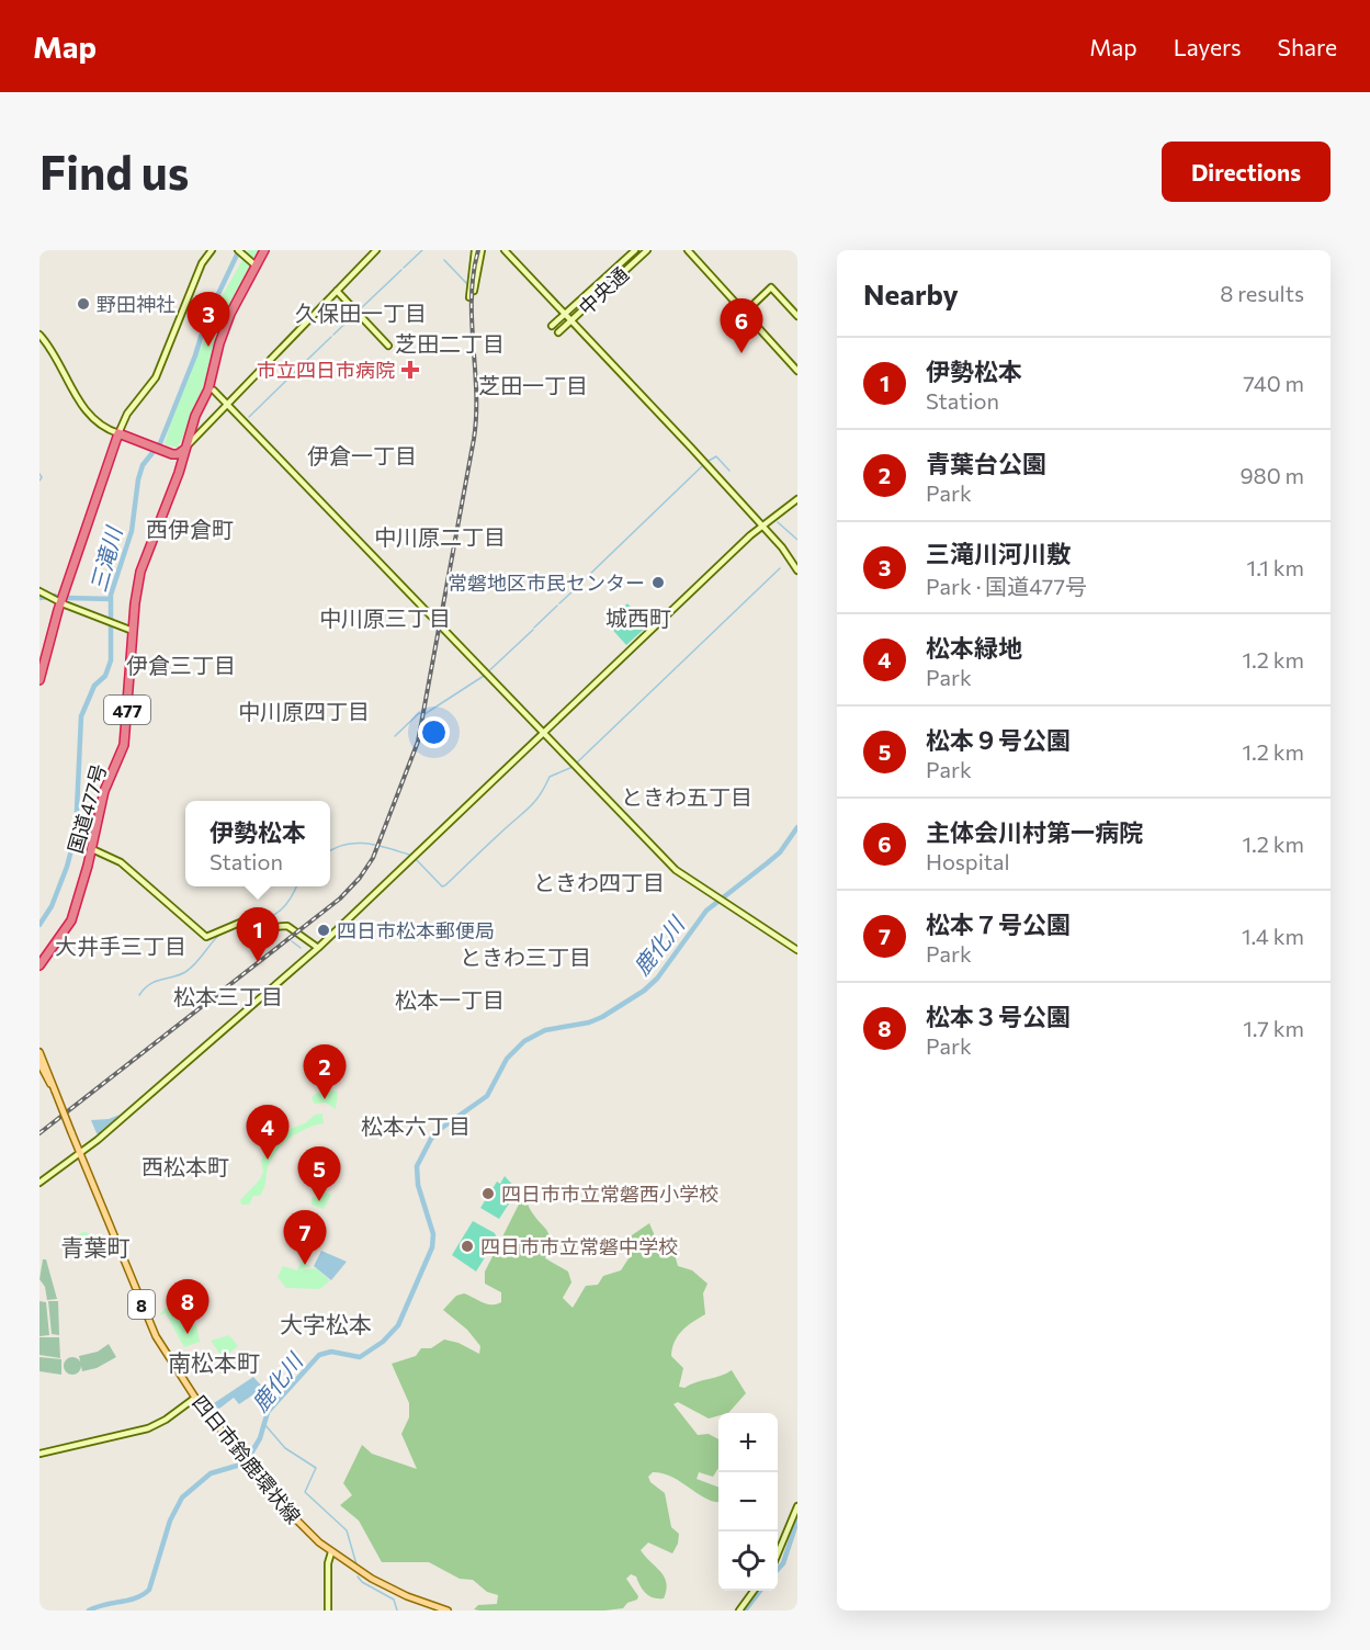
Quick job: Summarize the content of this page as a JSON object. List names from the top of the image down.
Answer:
{
  "streets": {
    "highway": ["477", "国道477号"],
    "main road": ["8", "四日市鈴鹿環状線"],
    "street": ["中央通"]
  },
  "crossings": [
    ["8", "四日市鈴鹿環状線"]
  ],
  "districts": [
    "久保田一丁目",
    "芝田二丁目",
    "芝田一丁目",
    "伊倉一丁目",
    "西伊倉町",
    "中川原二丁目",
    "中川原三丁目",
    "城西町",
    "伊倉三丁目",
    "中川原四丁目",
    "ときわ五丁目",
    "ときわ四丁目",
    "大井手三丁目",
    "ときわ三丁目",
    "松本三丁目",
    "松本一丁目",
    "松本六丁目",
    "西松本町",
    "青葉町",
    "大字松本",
    "南松本町"
  ],
  "water": ["三滝川", "鹿化川"],
  "places": {
    "other": [
      "野田神社",
      "常磐地区市民センター",
      "四日市松本郵便局",
      "四日市市立常磐西小学校",
      "四日市市立常磐中学校"
    ],
    "health": ["市立四日市病院"]
  },
  "page": {
    "header": "Map",
    "nav": ["Map", "Layers", "Share"],
    "buttons": "Directions",
    "title": "Find us",
    "heading": ["Nearby", "8 results"],
    "pins": [
      "3",
      "6",
      "1",
      "2",
      "4",
      "5",
      "7",
      "8"
    ],
    "list": [
      {
        "mark": "1",
        "name": "伊勢松本",
        "note": "Station",
        "value": "740 m"
      },
      {
        "mark": "2",
        "name": "青葉台公園",
        "note": "Park",
        "value": "980 m"
      },
      {
        "mark": "3",
        "name": "三滝川河川敷",
        "note": "Park · 国道477号",
        "value": "1.1 km"
      },
      {
        "mark": "4",
        "name": "松本緑地",
        "note": "Park",
        "value": "1.2 km"
      },
      {
        "mark": "5",
        "name": "松本９号公園",
        "note": "Park",
        "value": "1.2 km"
      },
      {
        "mark": "6",
        "name": "主体会川村第一病院",
        "note": "Hospital",
        "value": "1.2 km"
      },
      {
        "mark": "7",
        "name": "松本７号公園",
        "note": "Park",
        "value": "1.4 km"
      },
      {
        "mark": "8",
        "name": "松本３号公園",
        "note": "Park",
        "value": "1.7 km"
      }
    ],
    "popup": ["伊勢松本", "Station"],
    "map_buttons": ["+", "−"]
  }
}
